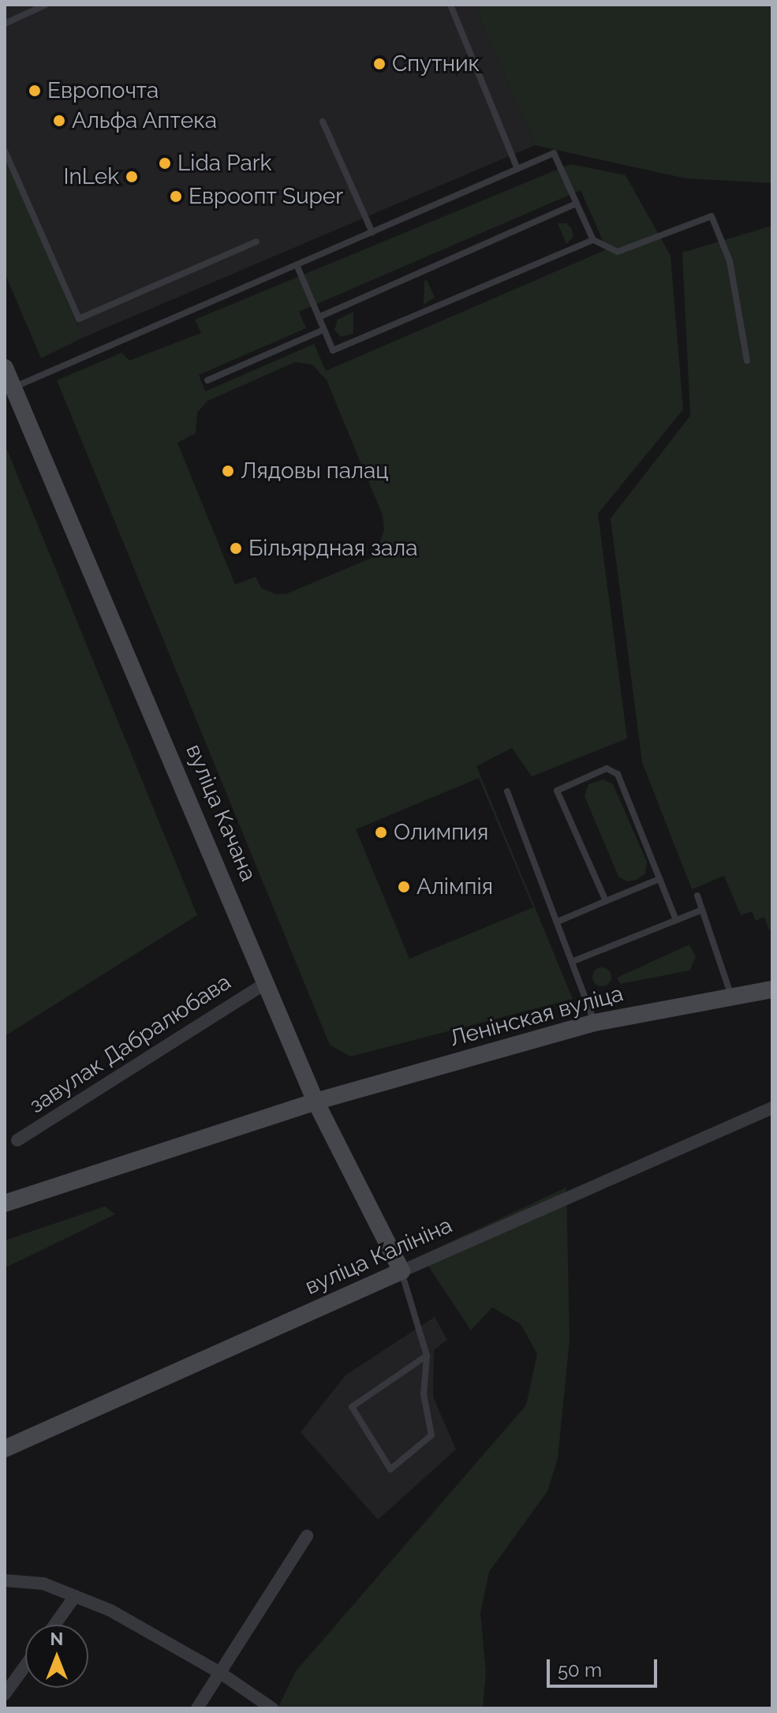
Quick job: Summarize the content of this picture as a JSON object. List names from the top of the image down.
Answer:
{
  "streets": {
    "main road": ["вуліца Качана", "Ленінская вуліца", "вуліца Калініна"],
    "street": ["завулак Дабралюбава"]
  },
  "crossings": [
    ["вуліца Качана", "Ленінская вуліца"],
    ["вуліца Качана", "завулак Дабралюбава"],
    ["вуліца Качана", "вуліца Калініна"]
  ],
  "places": [
    "Спутник",
    "Европочта",
    "Альфа Аптека",
    "Lida Park",
    "InLek",
    "Евроопт Super",
    "Лядовы палац",
    "Більярдная зала",
    "Олимпия",
    "Алімпія"
  ],
  "scale_bar": "50 m",
  "north": "top"
}
